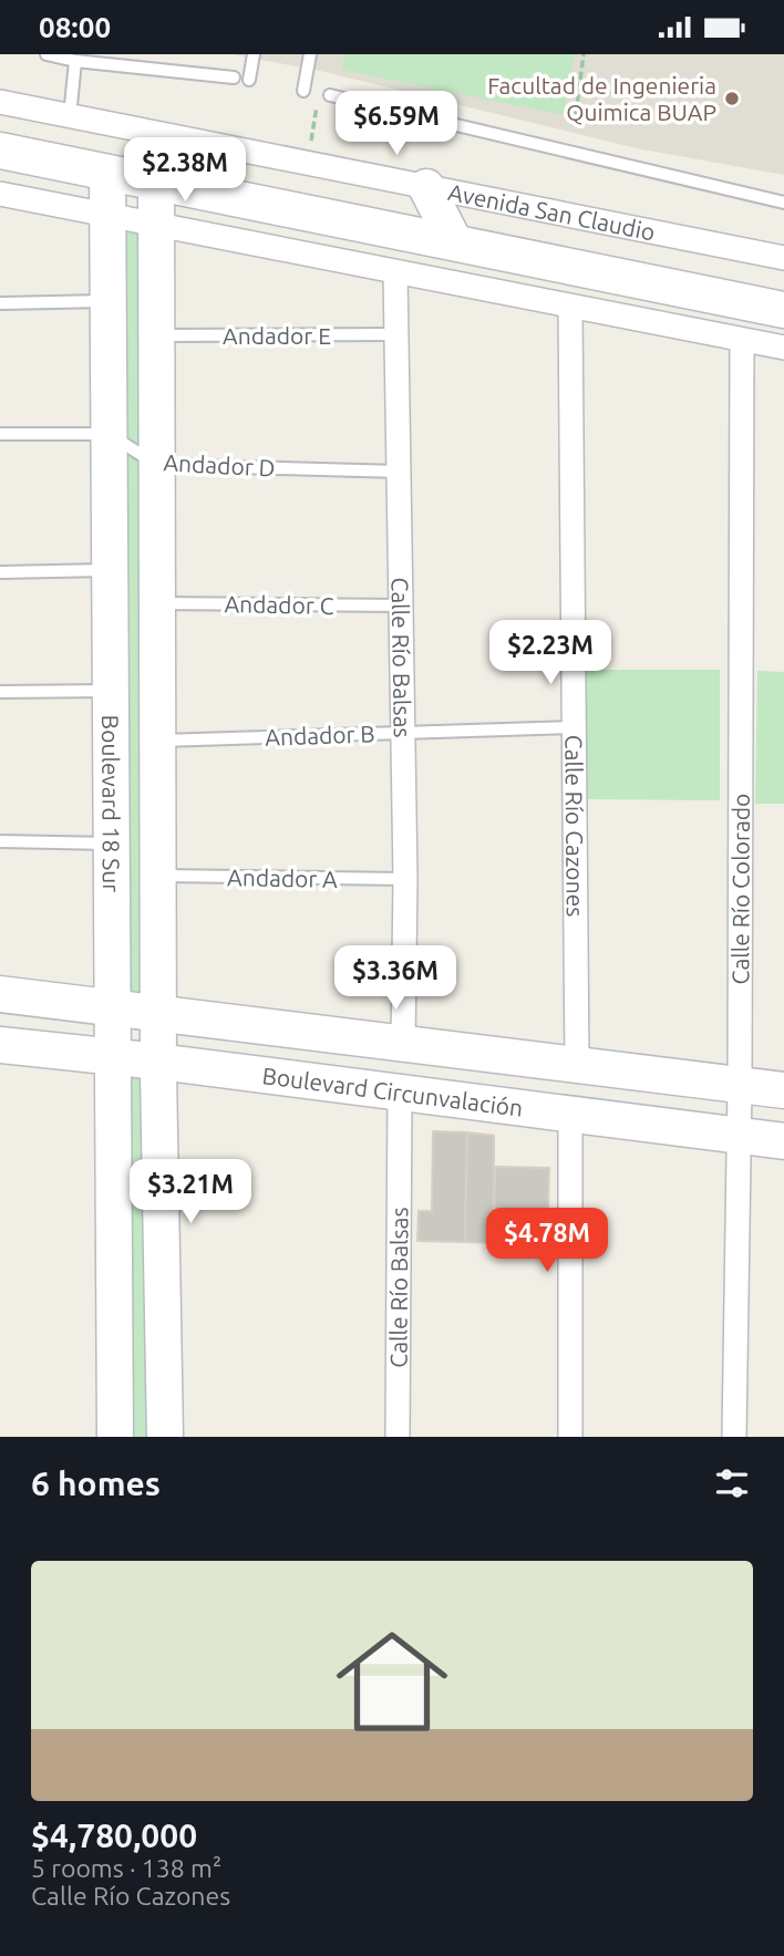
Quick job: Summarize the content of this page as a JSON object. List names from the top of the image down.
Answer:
{
  "streets": {
    "street": [
      "Avenida San Claudio",
      "Calle Río Balsas",
      "Boulevard 18 Sur",
      "Calle Río Cazones",
      "Calle Río Colorado",
      "Boulevard Circunvalación"
    ],
    "lane": [
      "Andador E",
      "Andador D",
      "Andador C",
      "Andador B",
      "Andador A"
    ]
  },
  "crossings": [
    ["Avenida San Claudio", "Boulevard 18 Sur"],
    ["Andador E", "Calle Río Balsas"],
    ["Andador E", "Boulevard 18 Sur"],
    ["Andador D", "Calle Río Balsas"],
    ["Andador D", "Boulevard 18 Sur"],
    ["Andador C", "Calle Río Balsas"],
    ["Andador C", "Boulevard 18 Sur"],
    ["Calle Río Balsas", "Andador B"],
    ["Calle Río Balsas", "Andador A"],
    ["Calle Río Balsas", "Boulevard Circunvalación"],
    ["Andador B", "Boulevard 18 Sur"],
    ["Andador B", "Calle Río Cazones"],
    ["Boulevard 18 Sur", "Andador A"],
    ["Boulevard 18 Sur", "Boulevard Circunvalación"],
    ["Calle Río Cazones", "Boulevard Circunvalación"],
    ["Calle Río Colorado", "Boulevard Circunvalación"]
  ],
  "places": ["Facultad de Ingenieria Quimica BUAP"],
  "page": {
    "status": "08:00",
    "price": [
      "$6.59M",
      "$2.38M",
      "$2.23M",
      "$3.36M",
      "$3.21M",
      "$4.78M"
    ],
    "heading": "6 homes",
    "list": [
      {
        "name": "$4,780,000",
        "note": "5 rooms · 138 m² · Calle Río Cazones"
      }
    ]
  }
}
